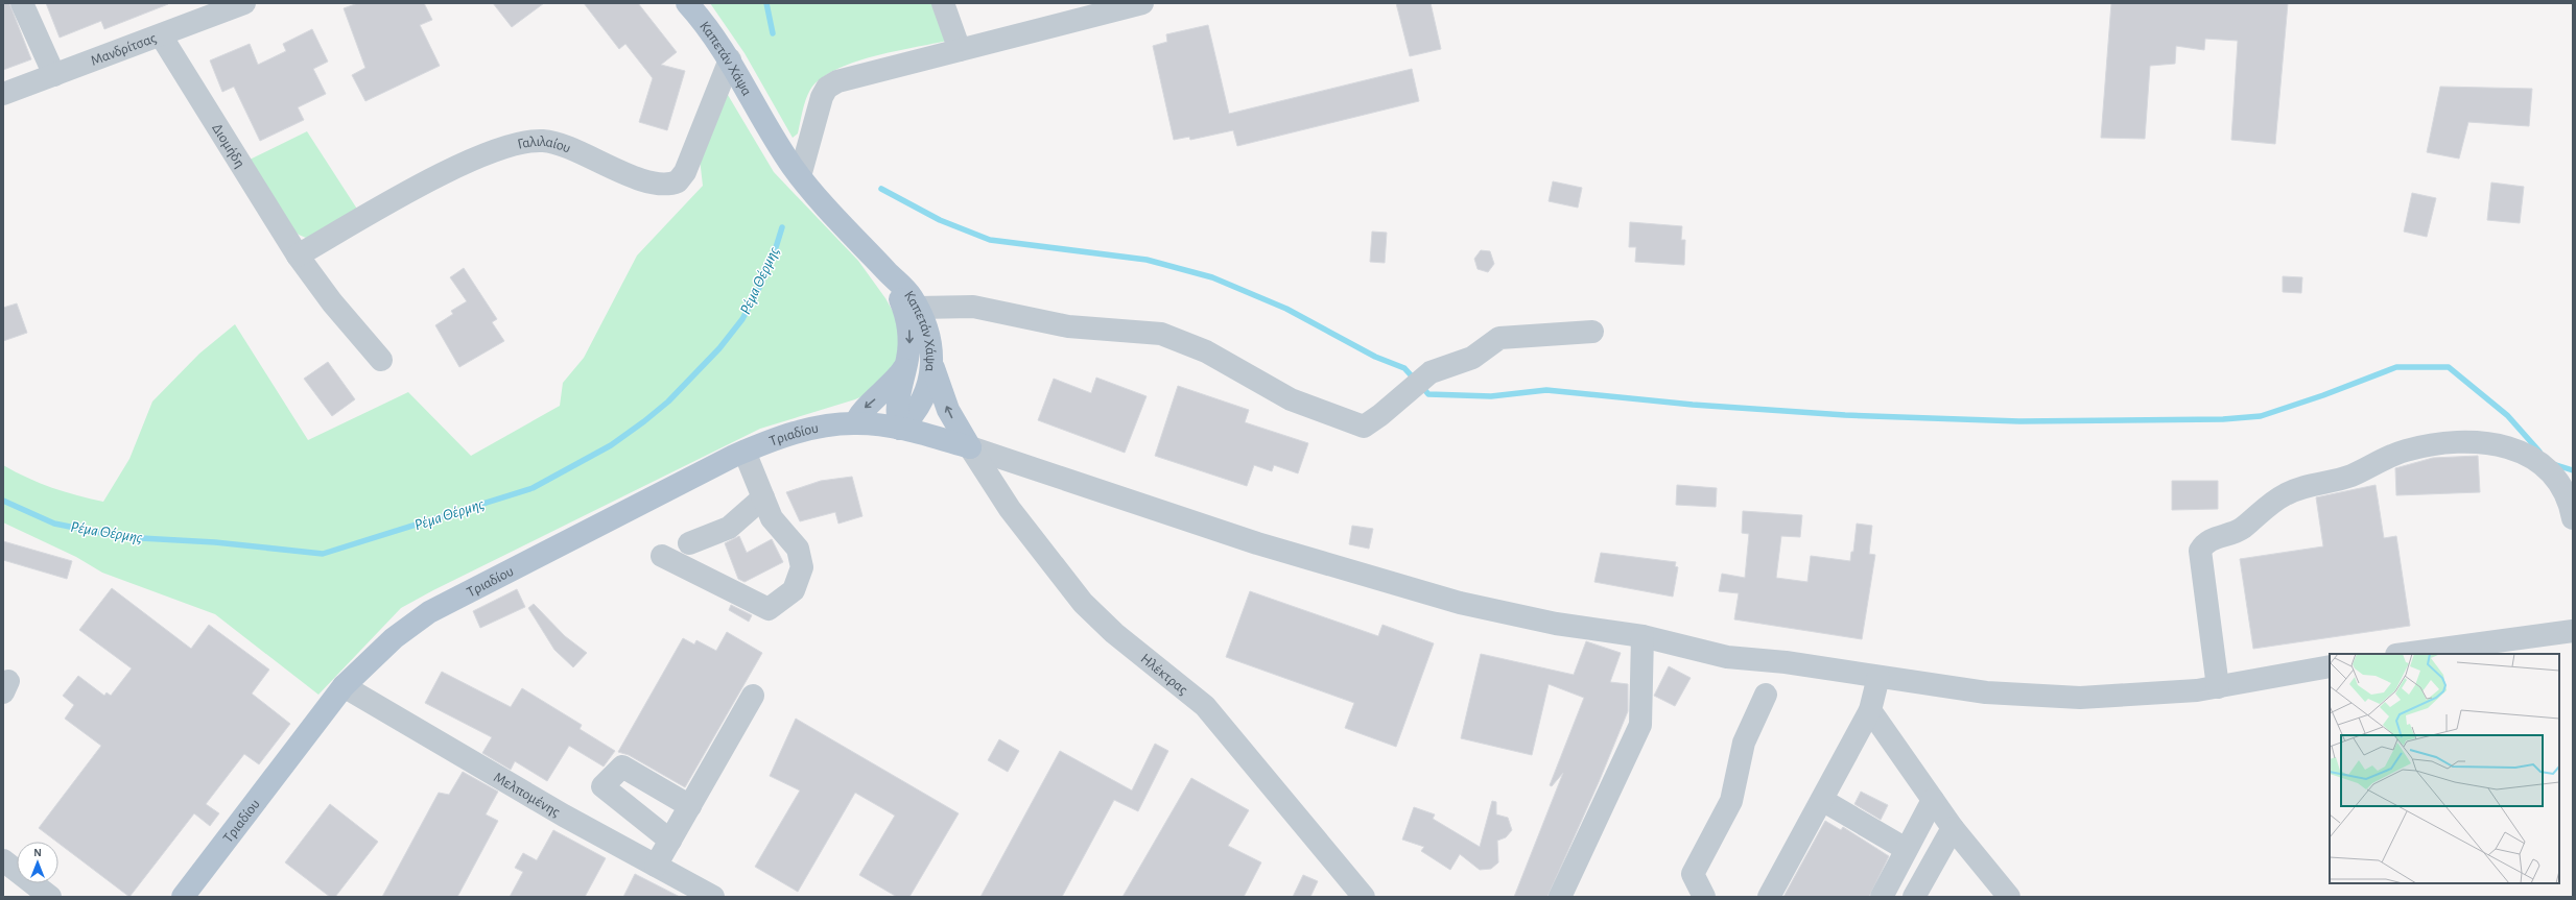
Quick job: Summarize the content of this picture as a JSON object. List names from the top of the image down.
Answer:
{
  "streets": {
    "main road": ["Καπετάν Χάψα", "Τριαδίου"],
    "street": [
      "Μανδρίτσας",
      "Διομήδη",
      "Γαλιλαίου",
      "Ηλέκτρας",
      "Μελπομένης"
    ]
  },
  "crossings": [
    ["Μανδρίτσας", "Διομήδη"],
    ["Καπετάν Χάψα", "Γαλιλαίου"],
    ["Καπετάν Χάψα", "Τριαδίου"],
    ["Διομήδη", "Γαλιλαίου"],
    ["Τριαδίου", "Ηλέκτρας"],
    ["Τριαδίου", "Μελπομένης"]
  ],
  "water": ["Ρέμα Θέρμης"],
  "north": "top"
}
